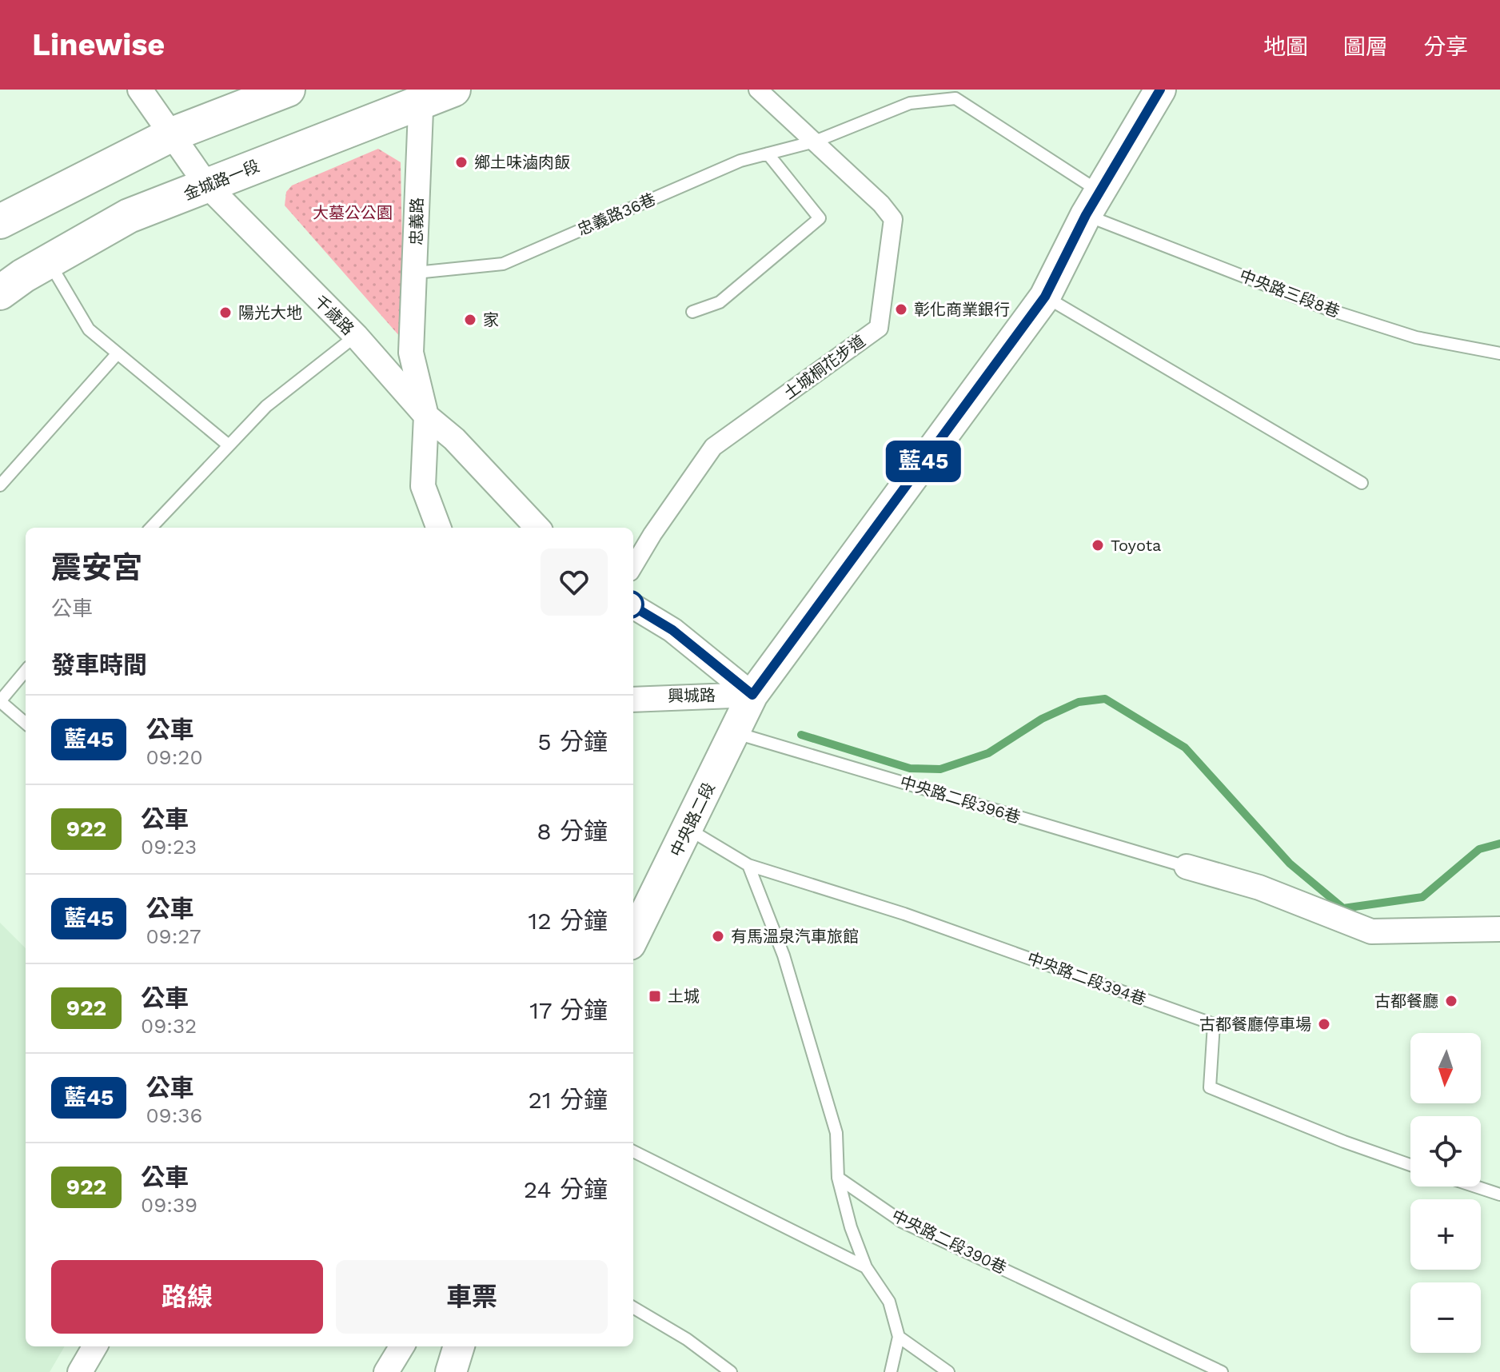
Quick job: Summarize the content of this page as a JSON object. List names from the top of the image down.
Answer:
{
  "streets": {
    "main road": ["金城路一段"],
    "street": [
      "忠義路",
      "千歲路",
      "土城桐花步道",
      "興城路",
      "中央路二段"
    ],
    "lane": [
      "忠義路36巷",
      "中央路三段8巷",
      "中央路二段396巷",
      "中央路二段394巷",
      "中央路二段390巷"
    ]
  },
  "crossings": [
    ["金城路一段", "忠義路"],
    ["金城路一段", "千歲路"],
    ["忠義路36巷", "忠義路"],
    ["忠義路36巷", "中央路三段8巷"],
    ["忠義路36巷", "土城桐花步道"],
    ["忠義路", "千歲路"],
    ["中央路三段8巷", "土城桐花步道"],
    ["中央路三段8巷", "中央路二段"],
    ["興城路", "中央路二段"],
    ["中央路二段396巷", "中央路二段"],
    ["中央路二段", "中央路二段394巷"]
  ],
  "parks": ["大墓公公園"],
  "places": {
    "other": [
      "鄉土味滷肉飯",
      "彰化商業銀行",
      "陽光大地",
      "家",
      "Toyota",
      "有馬溫泉汽車旅館",
      "古都餐廳",
      "古都餐廳停車場"
    ],
    "transit": ["土城"]
  },
  "lines": ["bus line 藍45"],
  "north": "bottom",
  "page": {
    "header": "Linewise",
    "nav": ["地圖", "圖層", "分享"],
    "on_map": "藍45",
    "heading": [
      ["震安宮", "公車"],
      "發車時間"
    ],
    "list": [
      {
        "mark": "藍45",
        "name": "公車",
        "note": "09:20",
        "value": "5 分鐘"
      },
      {
        "mark": "922",
        "name": "公車",
        "note": "09:23",
        "value": "8 分鐘"
      },
      {
        "mark": "藍45",
        "name": "公車",
        "note": "09:27",
        "value": "12 分鐘"
      },
      {
        "mark": "922",
        "name": "公車",
        "note": "09:32",
        "value": "17 分鐘"
      },
      {
        "mark": "藍45",
        "name": "公車",
        "note": "09:36",
        "value": "21 分鐘"
      },
      {
        "mark": "922",
        "name": "公車",
        "note": "09:39",
        "value": "24 分鐘"
      }
    ],
    "map_buttons": ["+", "−"],
    "buttons": ["路線", "車票"]
  }
}
